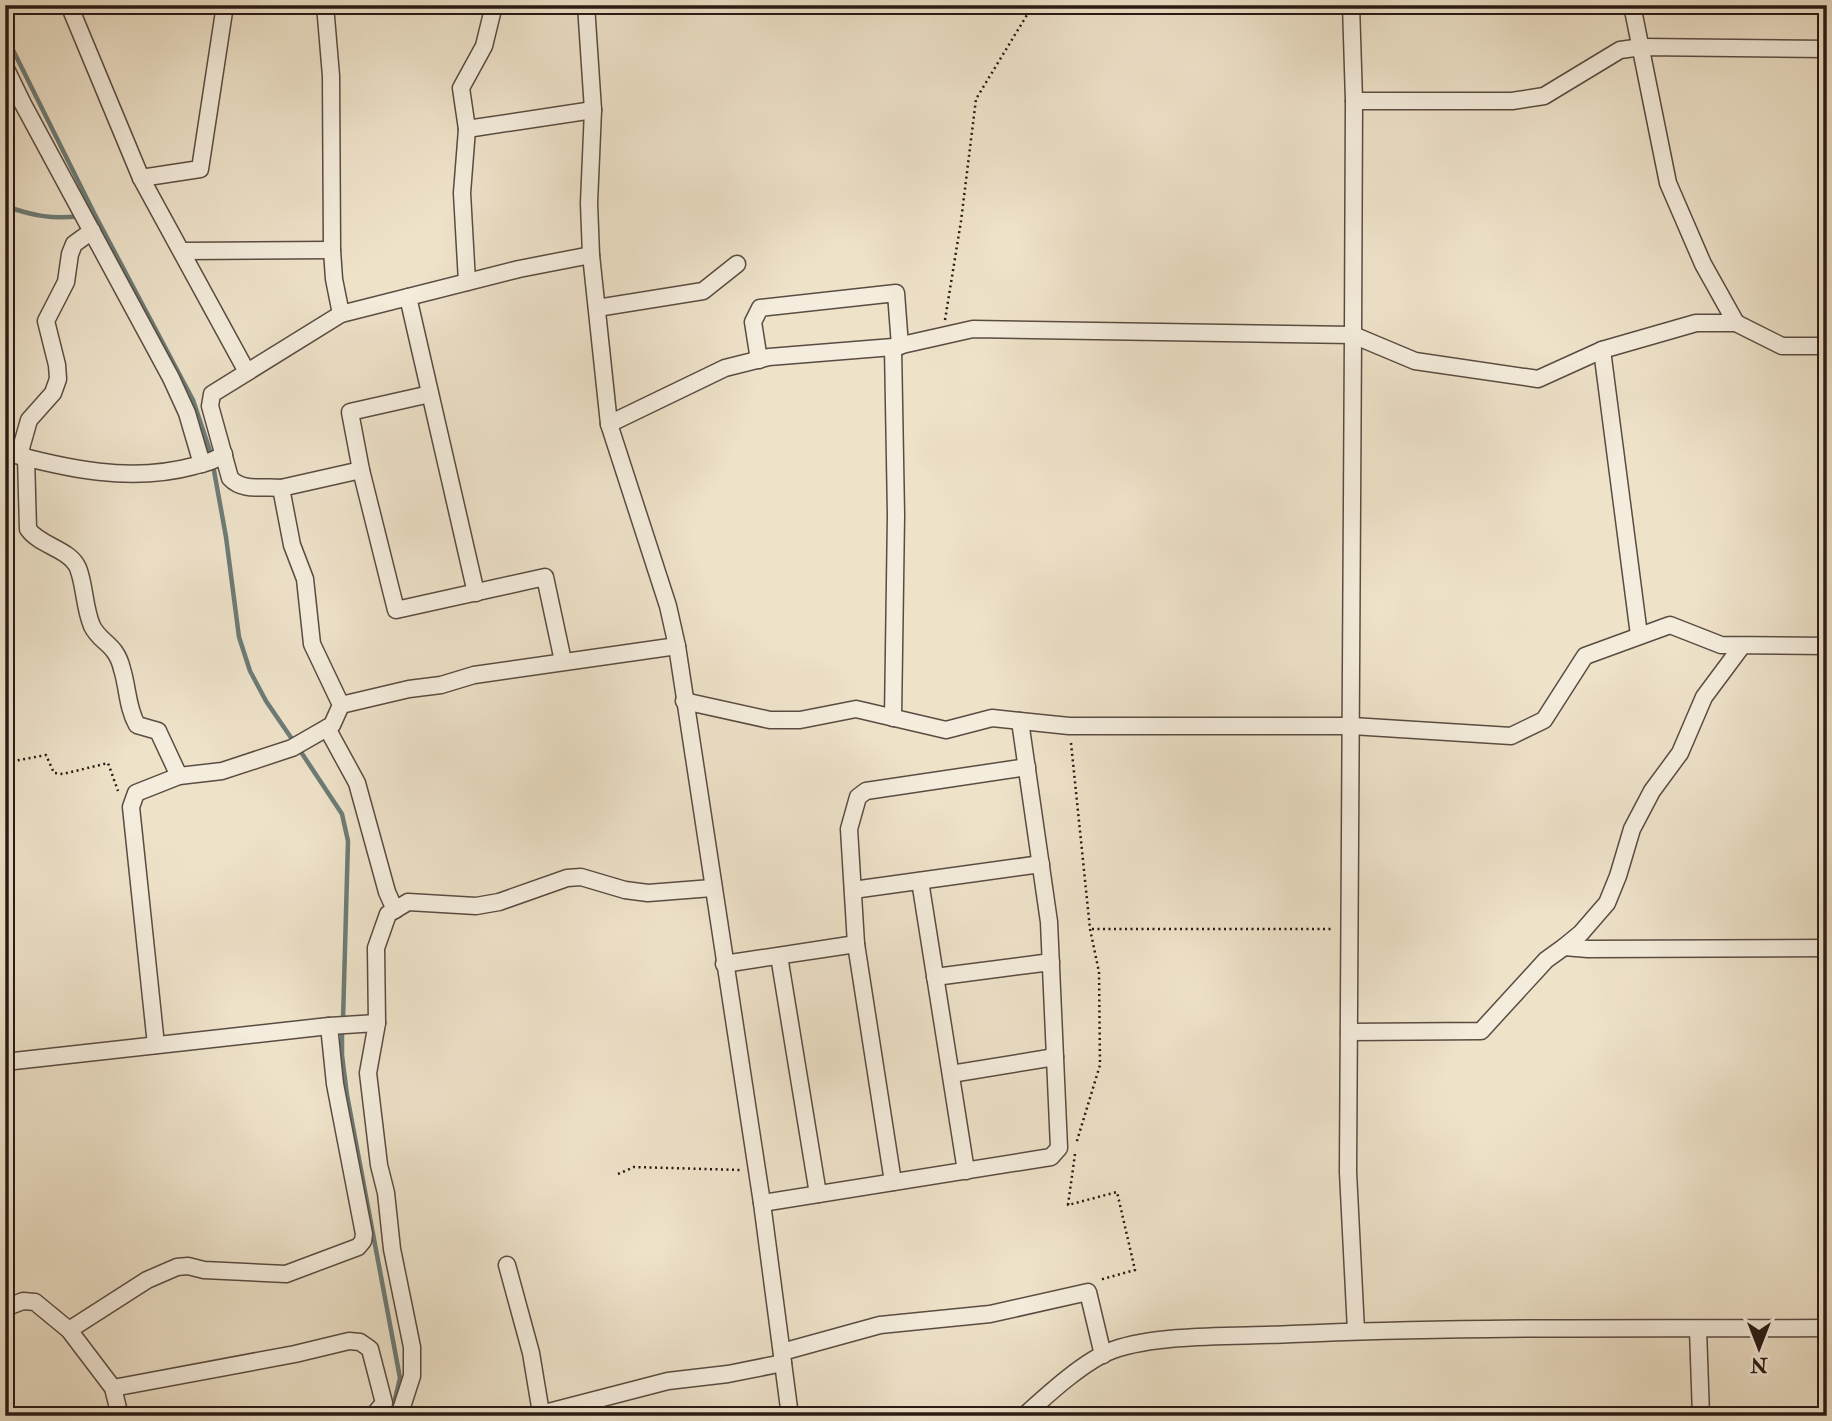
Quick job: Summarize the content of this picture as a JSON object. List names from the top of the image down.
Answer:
{
  "north": "bottom"
}
